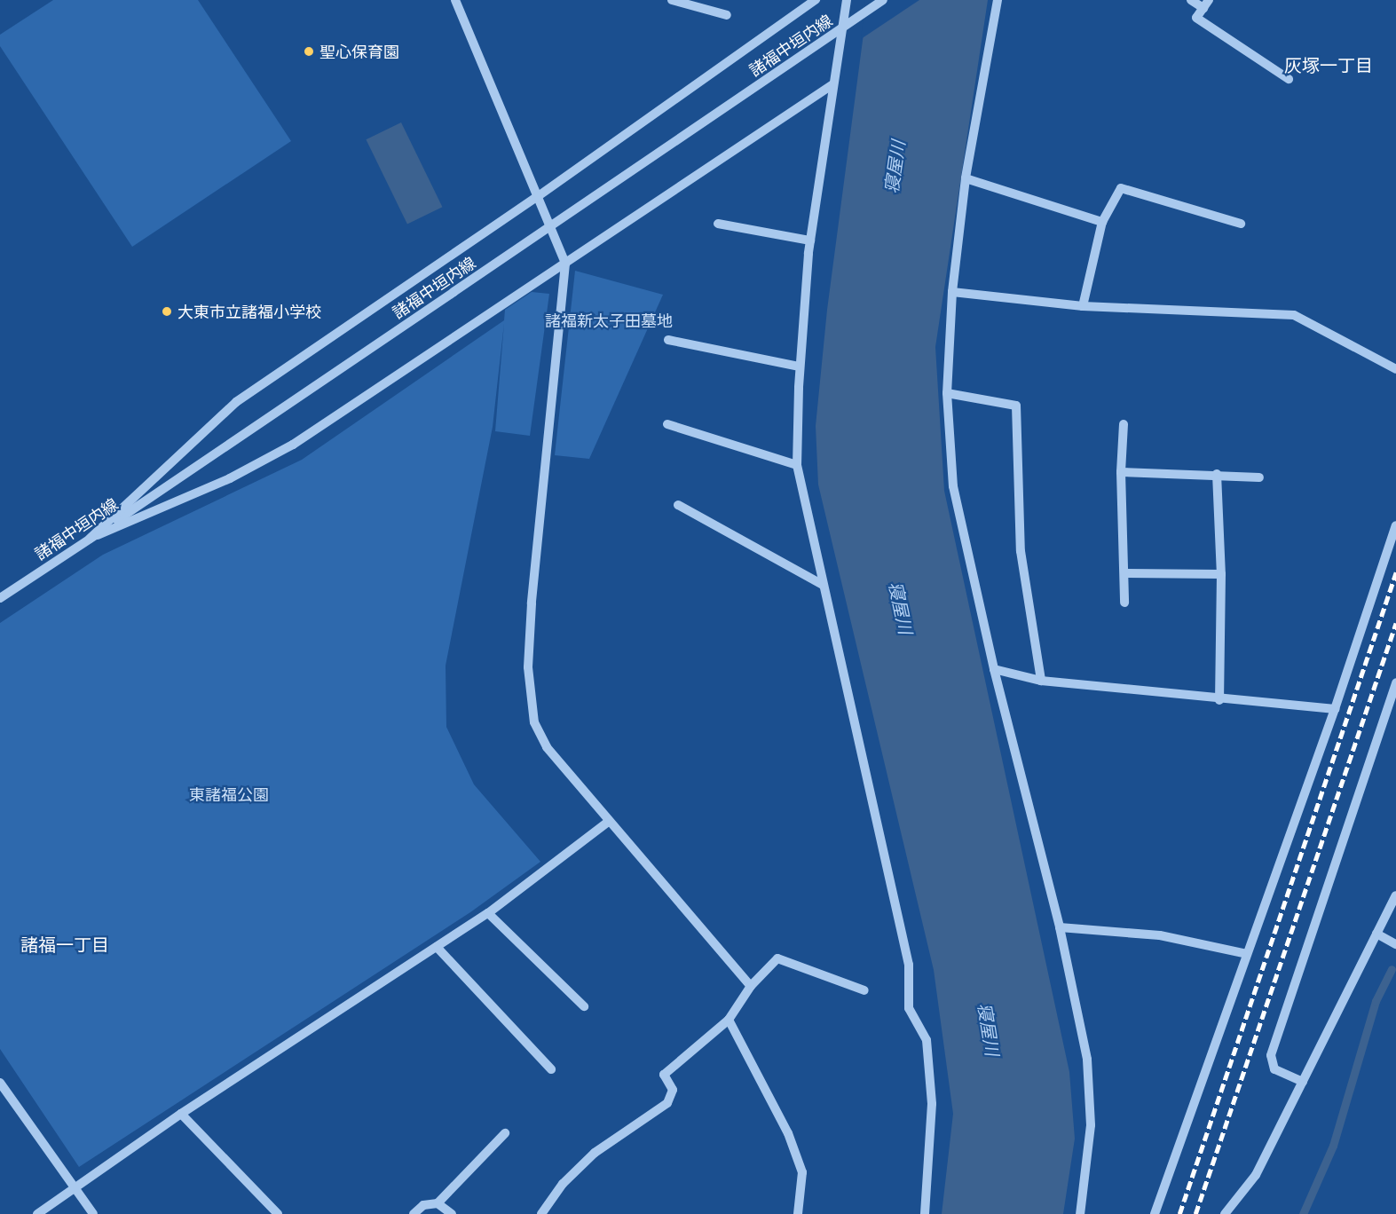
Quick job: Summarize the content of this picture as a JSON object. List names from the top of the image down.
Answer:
{
  "streets": {
    "street": ["諸福中垣内線"]
  },
  "districts": ["灰塚一丁目", "諸福一丁目"],
  "water": ["寝屋川"],
  "parks": ["諸福新太子田墓地", "東諸福公園"],
  "places": ["聖心保育園", "大東市立諸福小学校"]
}
